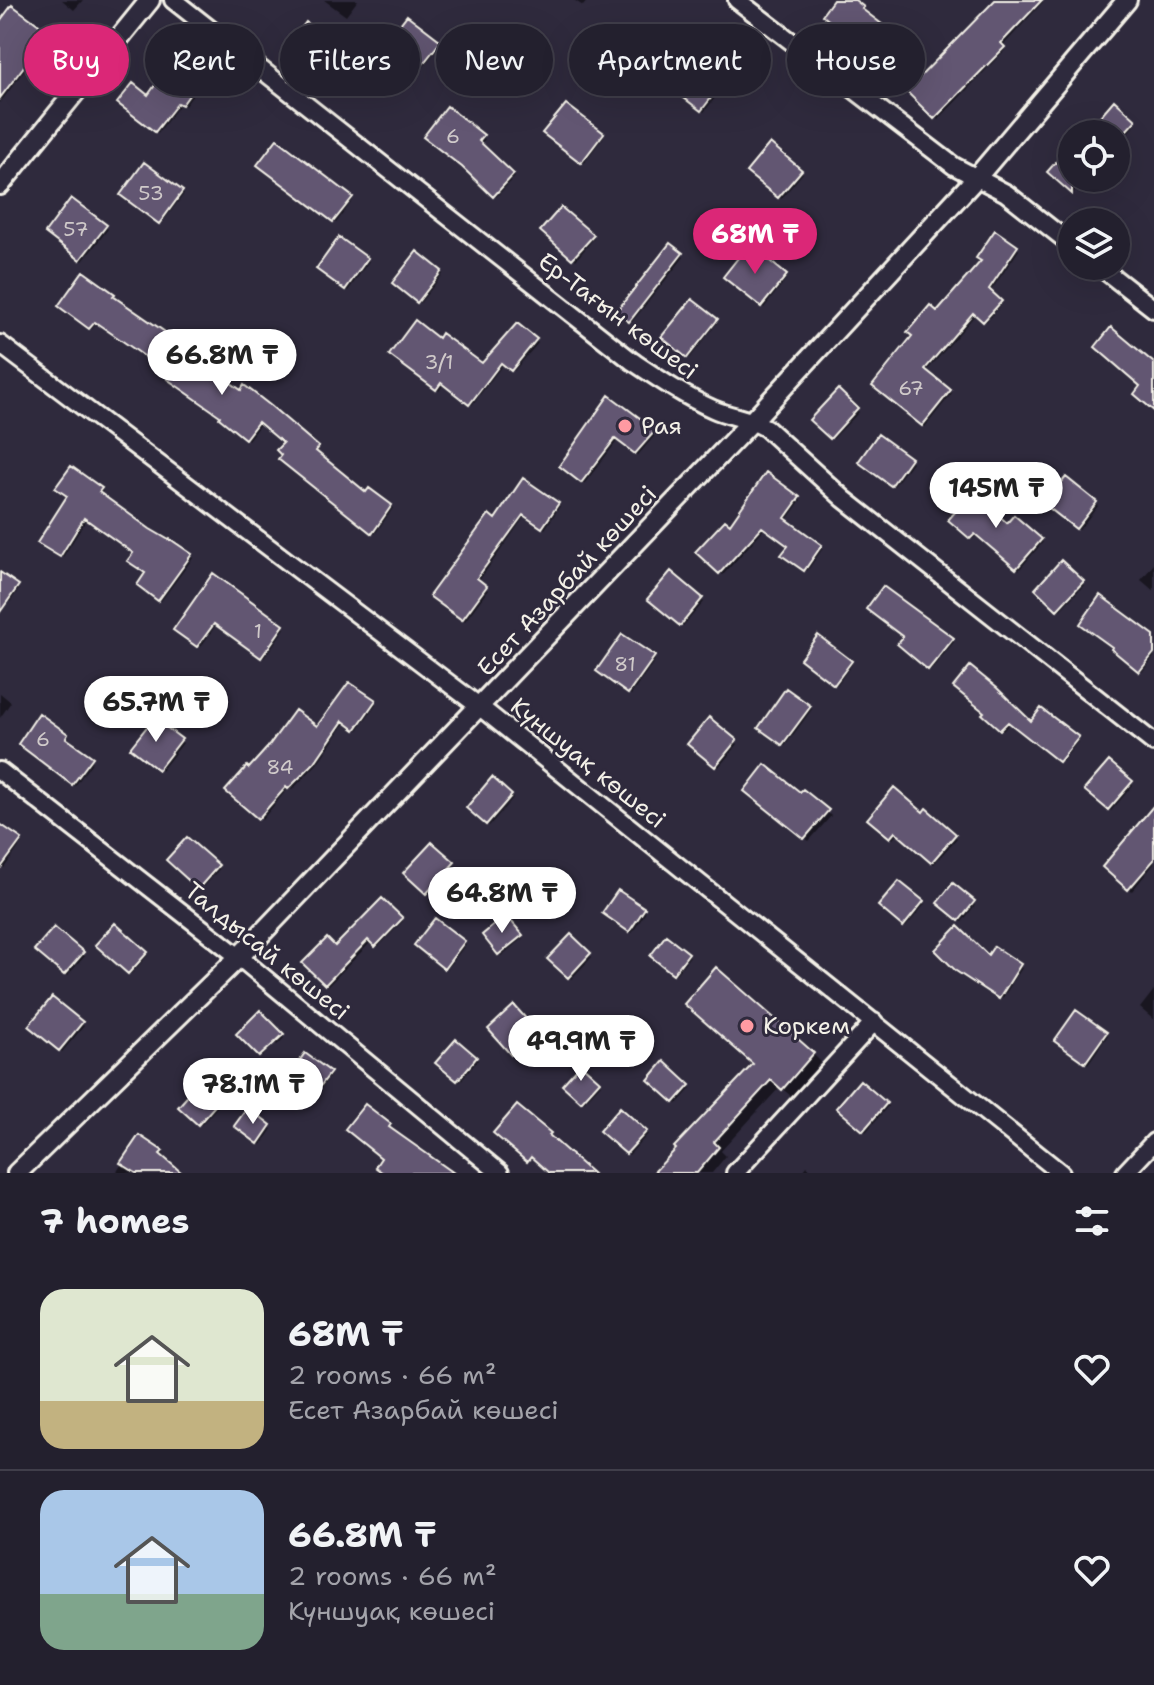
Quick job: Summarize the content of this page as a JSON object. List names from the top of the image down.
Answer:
{
  "streets": {
    "street": [
      "Ер-Тағын көшесі",
      "Есет Азарбай көшесі",
      "Күншуақ көшесі",
      "Талдысай көшесі"
    ]
  },
  "crossings": [
    ["Ер-Тағын көшесі", "Есет Азарбай көшесі"],
    ["Есет Азарбай көшесі", "Күншуақ көшесі"],
    ["Есет Азарбай көшесі", "Талдысай көшесі"]
  ],
  "places": ["Рая", "Коркем"],
  "house_numbers": [
    "6",
    "53",
    "57",
    "3/1",
    "67",
    "1",
    "81",
    "6",
    "84"
  ],
  "page": {
    "chip": [
      "Buy",
      "Rent",
      "Filters",
      "New",
      "Apartment",
      "House"
    ],
    "price": [
      "68M ₸",
      "66.8M ₸",
      "145M ₸",
      "65.7M ₸",
      "64.8M ₸",
      "49.9M ₸",
      "78.1M ₸"
    ],
    "heading": "7 homes",
    "list": [
      {
        "name": "68M ₸",
        "note": "2 rooms · 66 m² · Есет Азарбай көшесі"
      },
      {
        "name": "66.8M ₸",
        "note": "2 rooms · 66 m² · Күншуақ көшесі"
      }
    ]
  }
}
